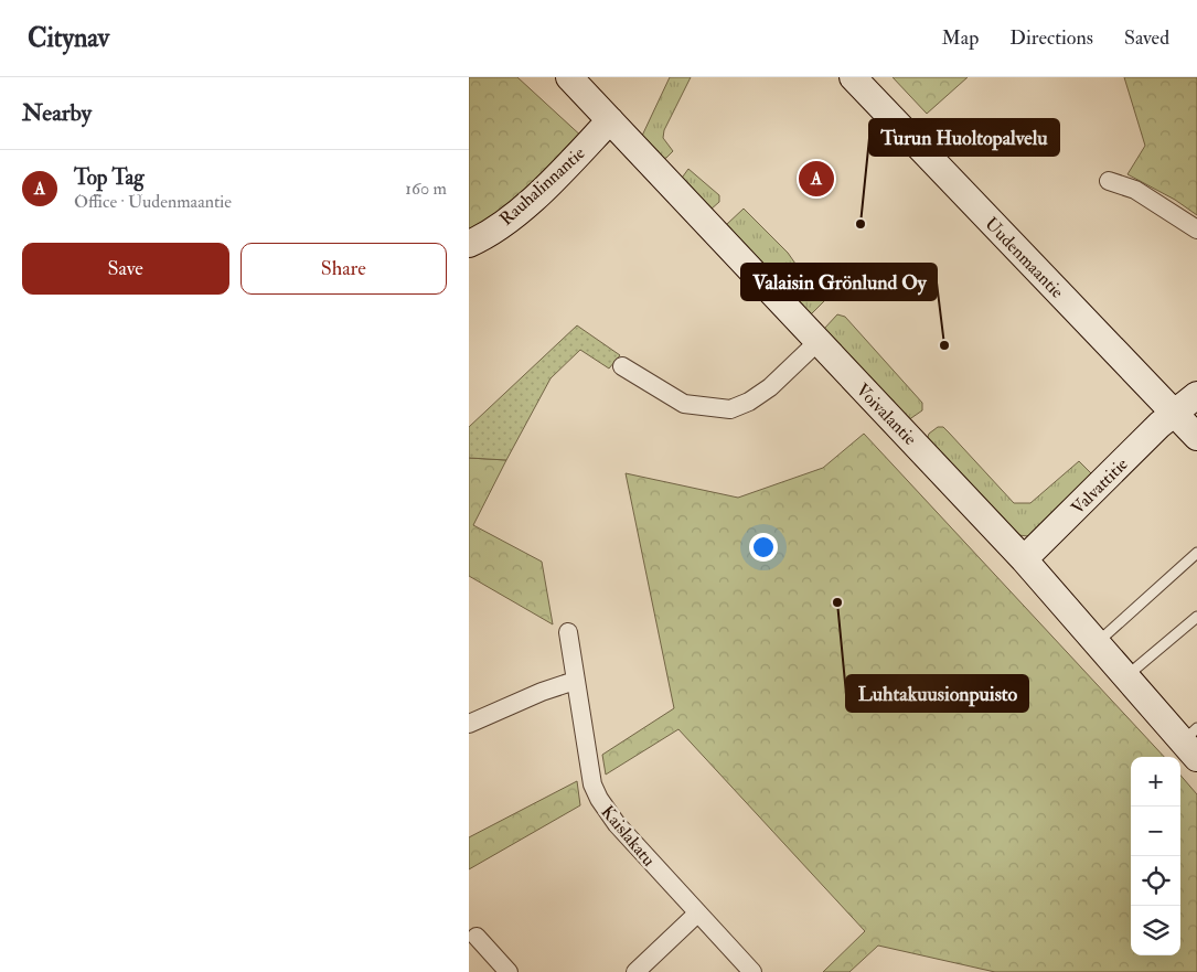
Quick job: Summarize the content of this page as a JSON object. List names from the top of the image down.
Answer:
{
  "streets": {
    "street": [
      "Rauhalinnantie",
      "Uudenmaantie",
      "Voivalantie",
      "Valvattitie",
      "Kaislakatu"
    ]
  },
  "crossings": [
    ["Rauhalinnantie", "Voivalantie"],
    ["Uudenmaantie", "Valvattitie"],
    ["Voivalantie", "Valvattitie"]
  ],
  "places": ["Turun Huoltopalvelu", "Valaisin Grönlund Oy", "Luhtakuusionpuisto"],
  "page": {
    "header": "Citynav",
    "nav": ["Map", "Directions", "Saved"],
    "heading": "Nearby",
    "list": [
      {
        "mark": "A",
        "name": "Top Tag",
        "note": "Office · Uudenmaantie",
        "value": "160 m"
      }
    ],
    "pins": "A",
    "buttons": ["Save", "Share"],
    "map_buttons": ["+", "−"]
  }
}
